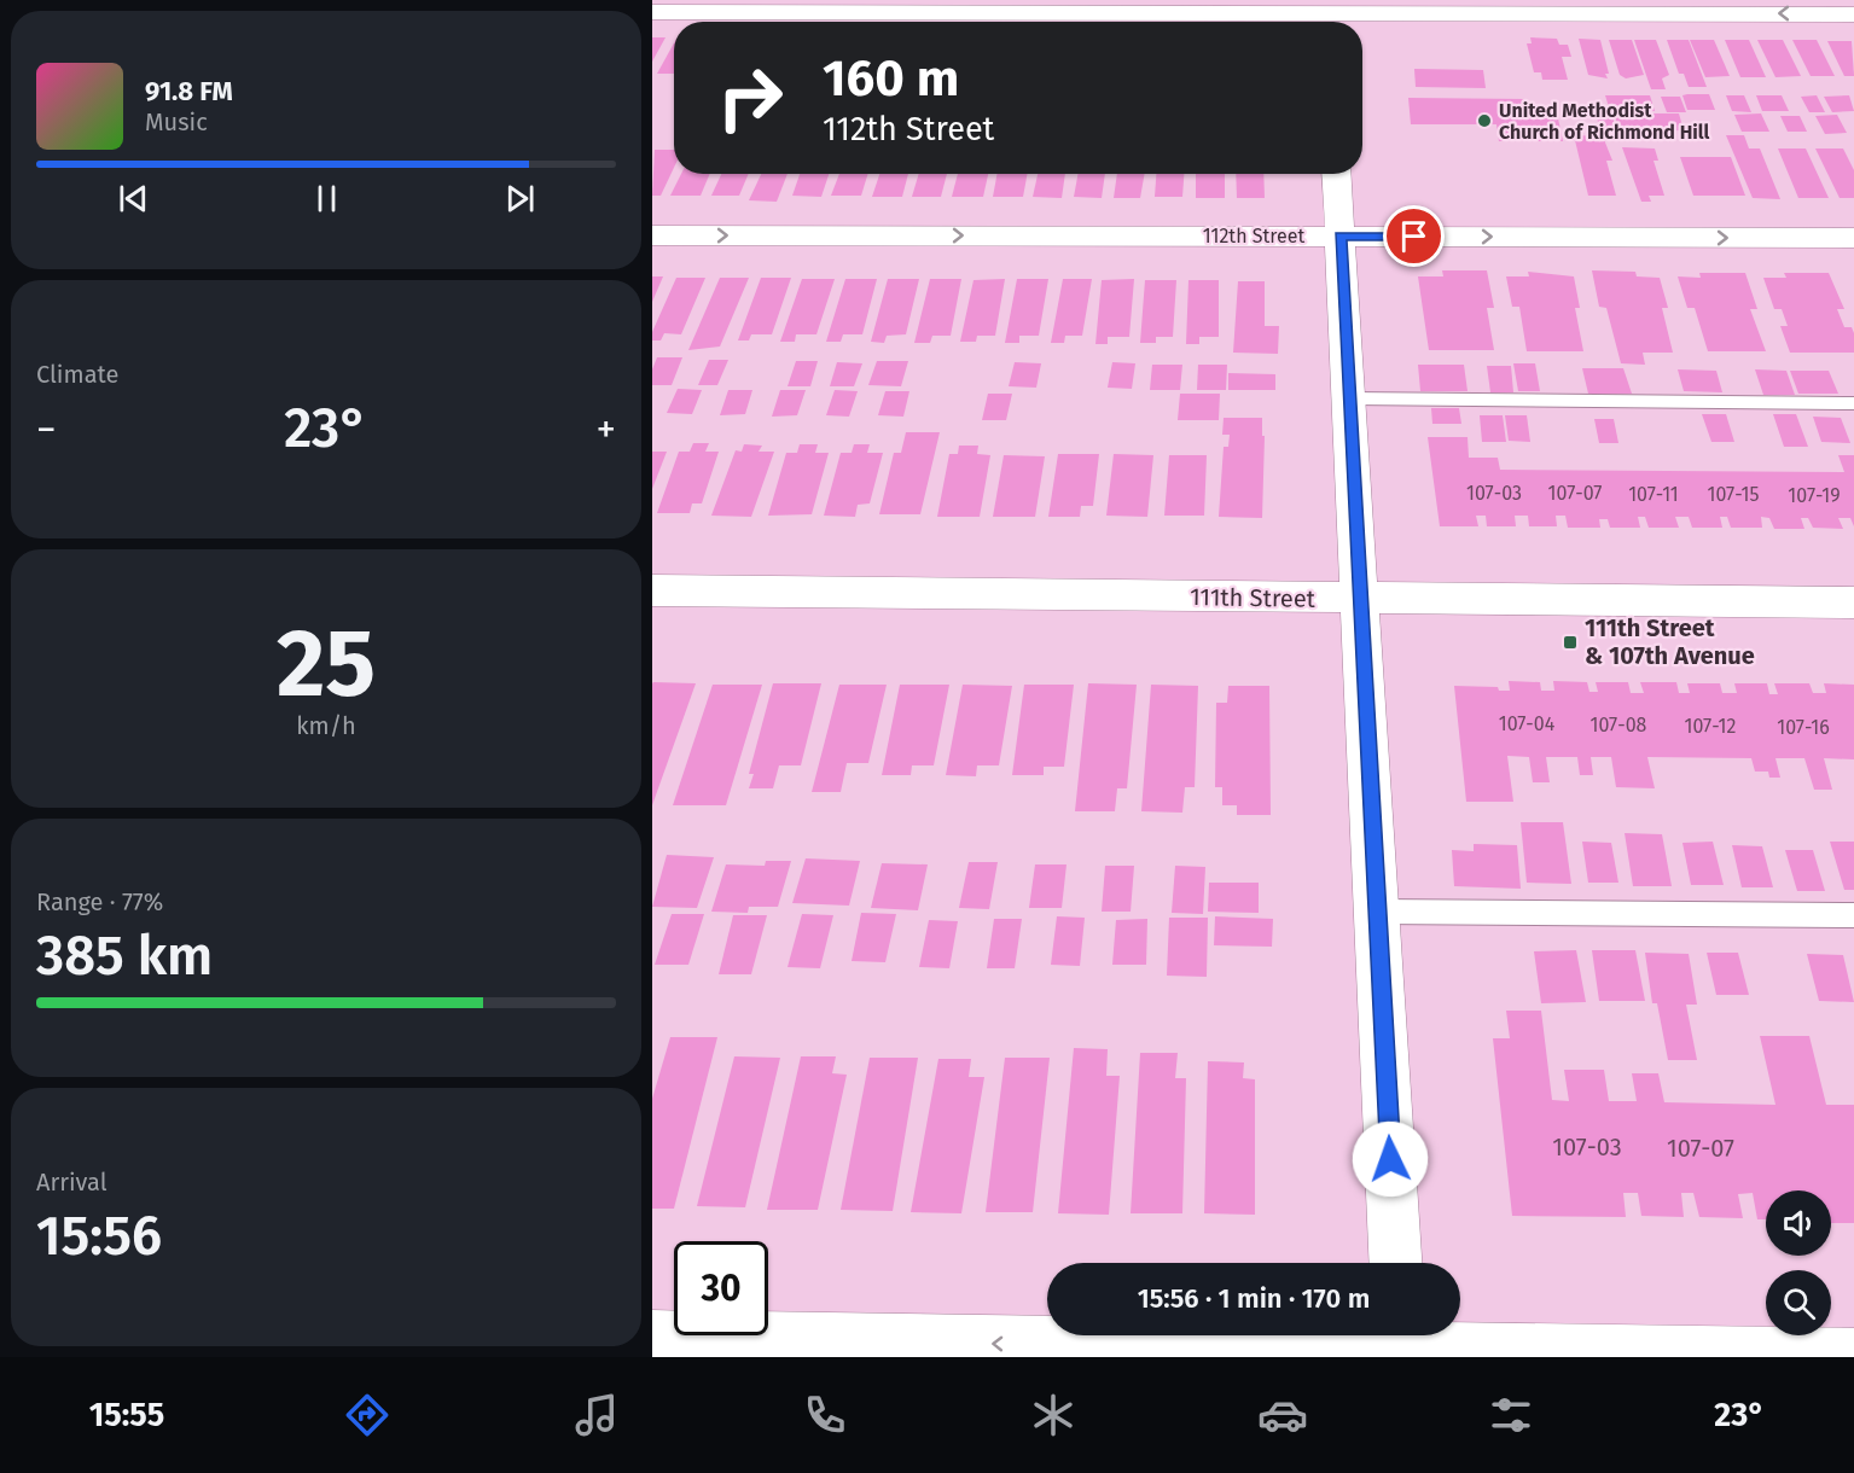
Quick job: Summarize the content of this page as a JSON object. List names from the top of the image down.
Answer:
{
  "streets": {
    "street": ["112th Street", "111th Street"]
  },
  "places": {
    "other": ["United Methodist Church of Richmond Hill"],
    "transit": ["111th Street & 107th Avenue"]
  },
  "house_numbers": [
    "107-03",
    "107-07",
    "107-11",
    "107-15",
    "107-19",
    "107-04",
    "107-08",
    "107-12",
    "107-16",
    "107-03",
    "107-07"
  ],
  "page": {
    "turn": ["160 m", "112th Street"],
    "song": ["91.8 FM", "Music"],
    "tile": [
      "Climate",
      ["25", "km/h"],
      ["Range · 77%", "385 km"],
      ["Arrival", "15:56"]
    ],
    "heat": ["−", "23°", "+"],
    "limit": "30",
    "trip": "15:56 · 1 min · 170 m",
    "tabs": ["15:55", "23°"]
  }
}
